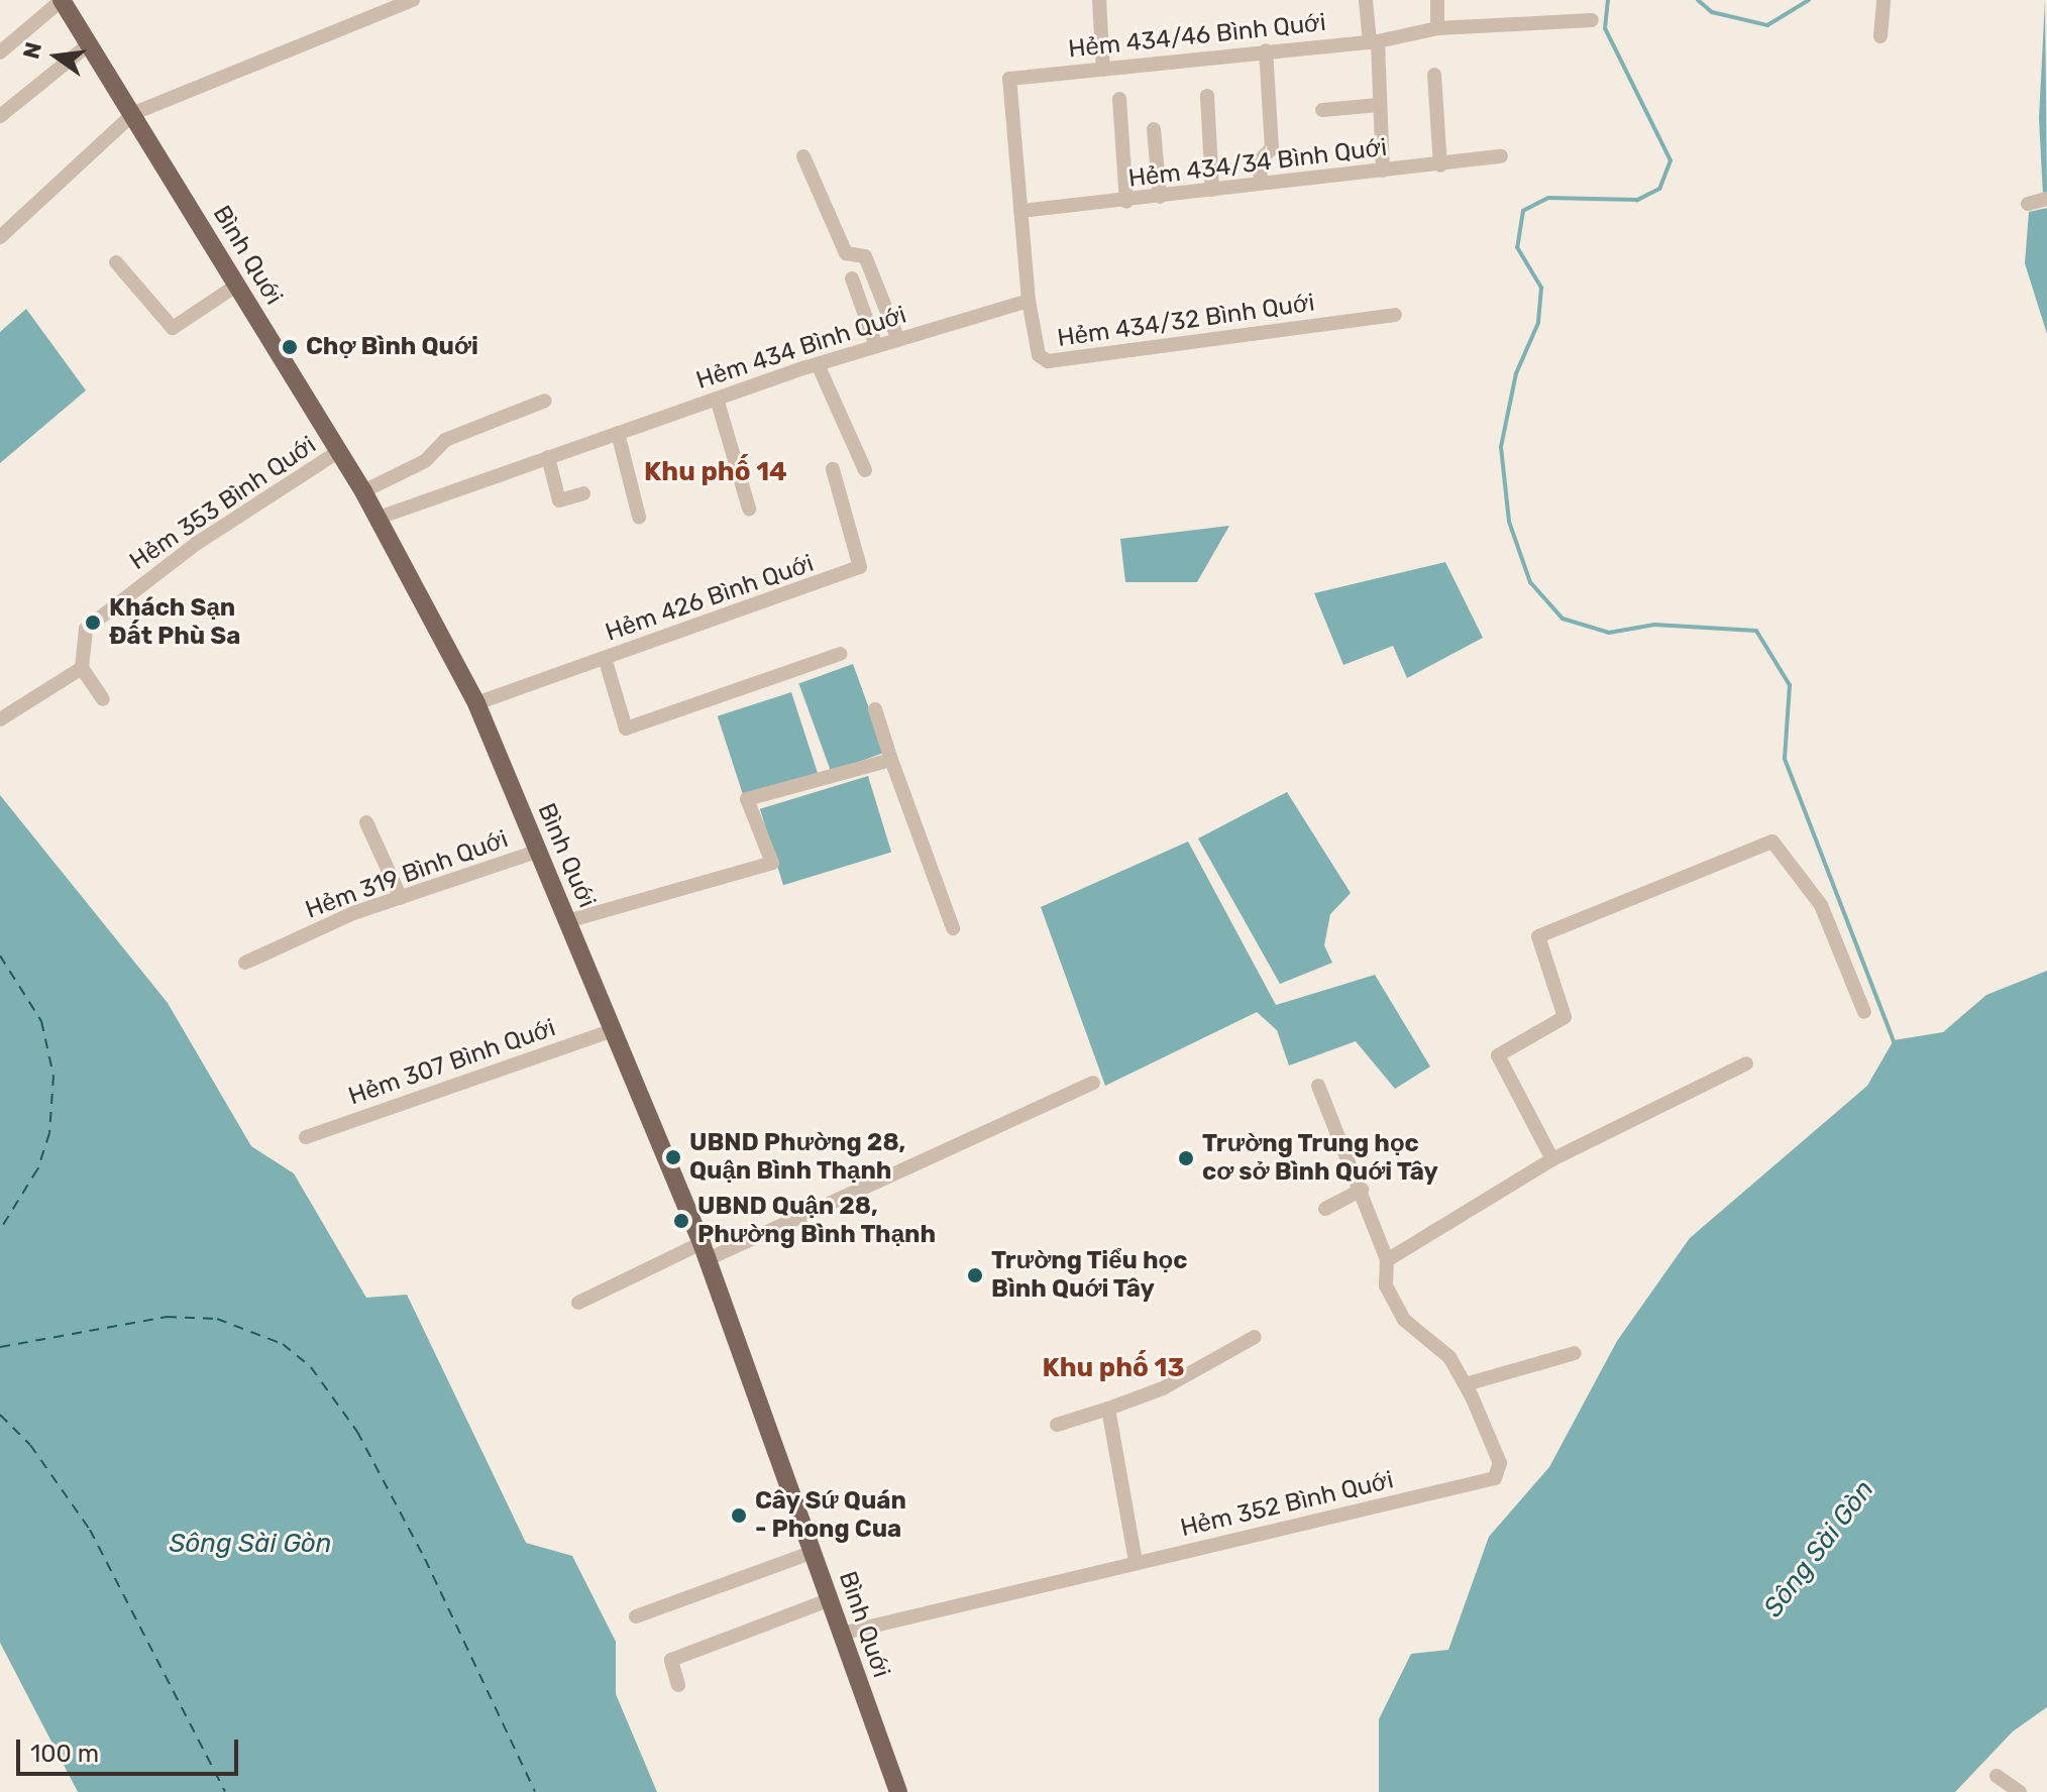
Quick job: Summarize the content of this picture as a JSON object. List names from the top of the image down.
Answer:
{
  "streets": {
    "main road": ["Bình Quới"],
    "street": [
      "Hẻm 434/46 Bình Quới",
      "Hẻm 434/34 Bình Quới",
      "Hẻm 434/32 Bình Quới",
      "Hẻm 434 Bình Quới",
      "Hẻm 353 Bình Quới",
      "Hẻm 426 Bình Quới",
      "Hẻm 319 Bình Quới",
      "Hẻm 307 Bình Quới",
      "Hẻm 352 Bình Quới"
    ]
  },
  "crossings": [
    ["Hẻm 434/46 Bình Quới", "Hẻm 434/34 Bình Quới"],
    ["Bình Quới", "Hẻm 434 Bình Quới"],
    ["Bình Quới", "Hẻm 353 Bình Quới"],
    ["Bình Quới", "Hẻm 426 Bình Quới"],
    ["Bình Quới", "Hẻm 319 Bình Quới"],
    ["Bình Quới", "Hẻm 307 Bình Quới"],
    ["Bình Quới", "Hẻm 352 Bình Quới"],
    ["Hẻm 434/32 Bình Quới", "Hẻm 434 Bình Quới"]
  ],
  "districts": ["Khu phố 14", "Khu phố 13"],
  "water": ["Sông Sài Gòn"],
  "places": [
    "Chợ Bình Quới",
    "Khách Sạn Đất Phù Sa",
    "UBND Phường 28, Quận Bình Thạnh",
    "Trường Trung học cơ sở Bình Quới Tây",
    "UBND Quận 28, Phường Bình Thạnh",
    "Trường Tiểu học Bình Quới Tây",
    "Cây Sứ Quán - Phong Cua"
  ],
  "scale_bar": "100 m",
  "north": "left"
}
